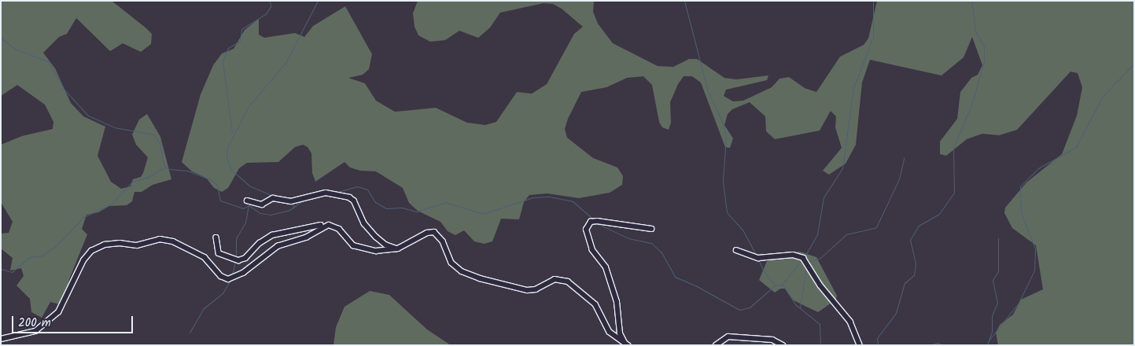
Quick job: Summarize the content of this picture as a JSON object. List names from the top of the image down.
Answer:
{
  "scale_bar": "200 m"
}
